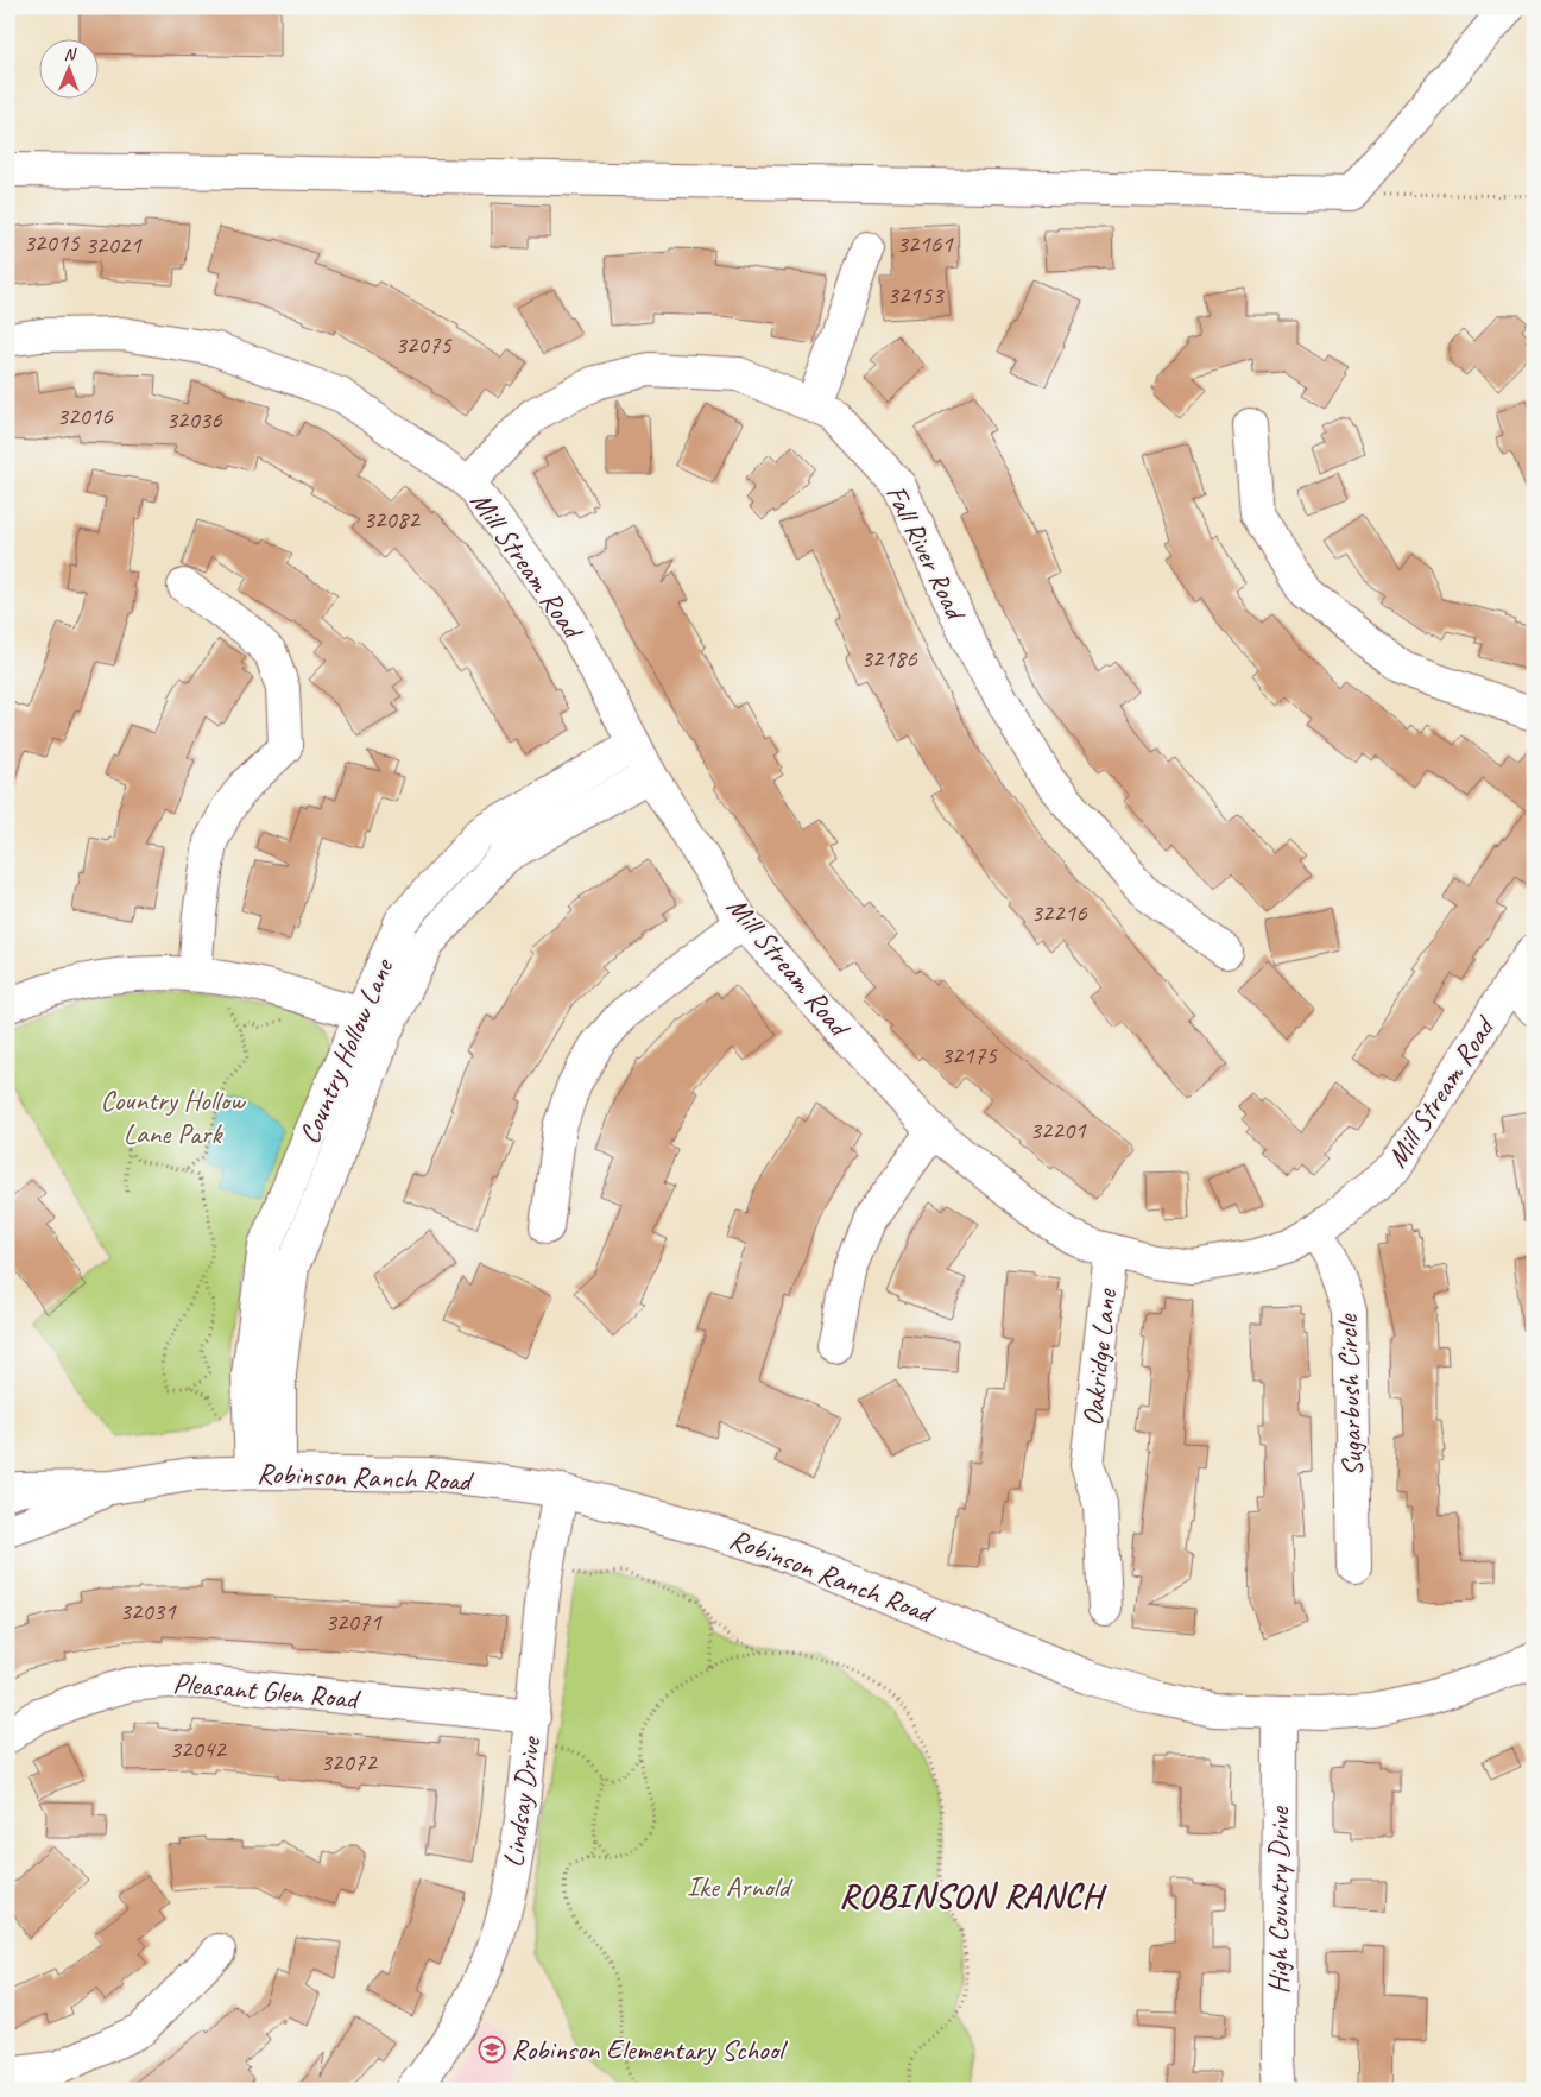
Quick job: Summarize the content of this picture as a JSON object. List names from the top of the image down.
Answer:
{
  "streets": {
    "street": [
      "Fall River Road",
      "Mill Stream Road",
      "Country Hollow Lane",
      "Oakridge Lane",
      "Sugarbush Circle",
      "Robinson Ranch Road",
      "Pleasant Glen Road",
      "Lindsay Drive",
      "High Country Drive"
    ]
  },
  "crossings": [
    ["Fall River Road", "Mill Stream Road"],
    ["Mill Stream Road", "Country Hollow Lane"],
    ["Mill Stream Road", "Oakridge Lane"],
    ["Mill Stream Road", "Sugarbush Circle"],
    ["Country Hollow Lane", "Robinson Ranch Road"],
    ["Robinson Ranch Road", "Lindsay Drive"],
    ["Robinson Ranch Road", "High Country Drive"],
    ["Pleasant Glen Road", "Lindsay Drive"]
  ],
  "districts": ["ROBINSON RANCH"],
  "parks": ["Country Hollow Lane Park", "Ike Arnold"],
  "places": {
    "school or university": ["Robinson Elementary School"]
  },
  "house_numbers": [
    "32015",
    "32161",
    "32021",
    "32153",
    "32075",
    "32016",
    "32036",
    "32082",
    "32186",
    "32216",
    "32175",
    "32201",
    "32031",
    "32071",
    "32042",
    "32072"
  ],
  "north": "top"
}
